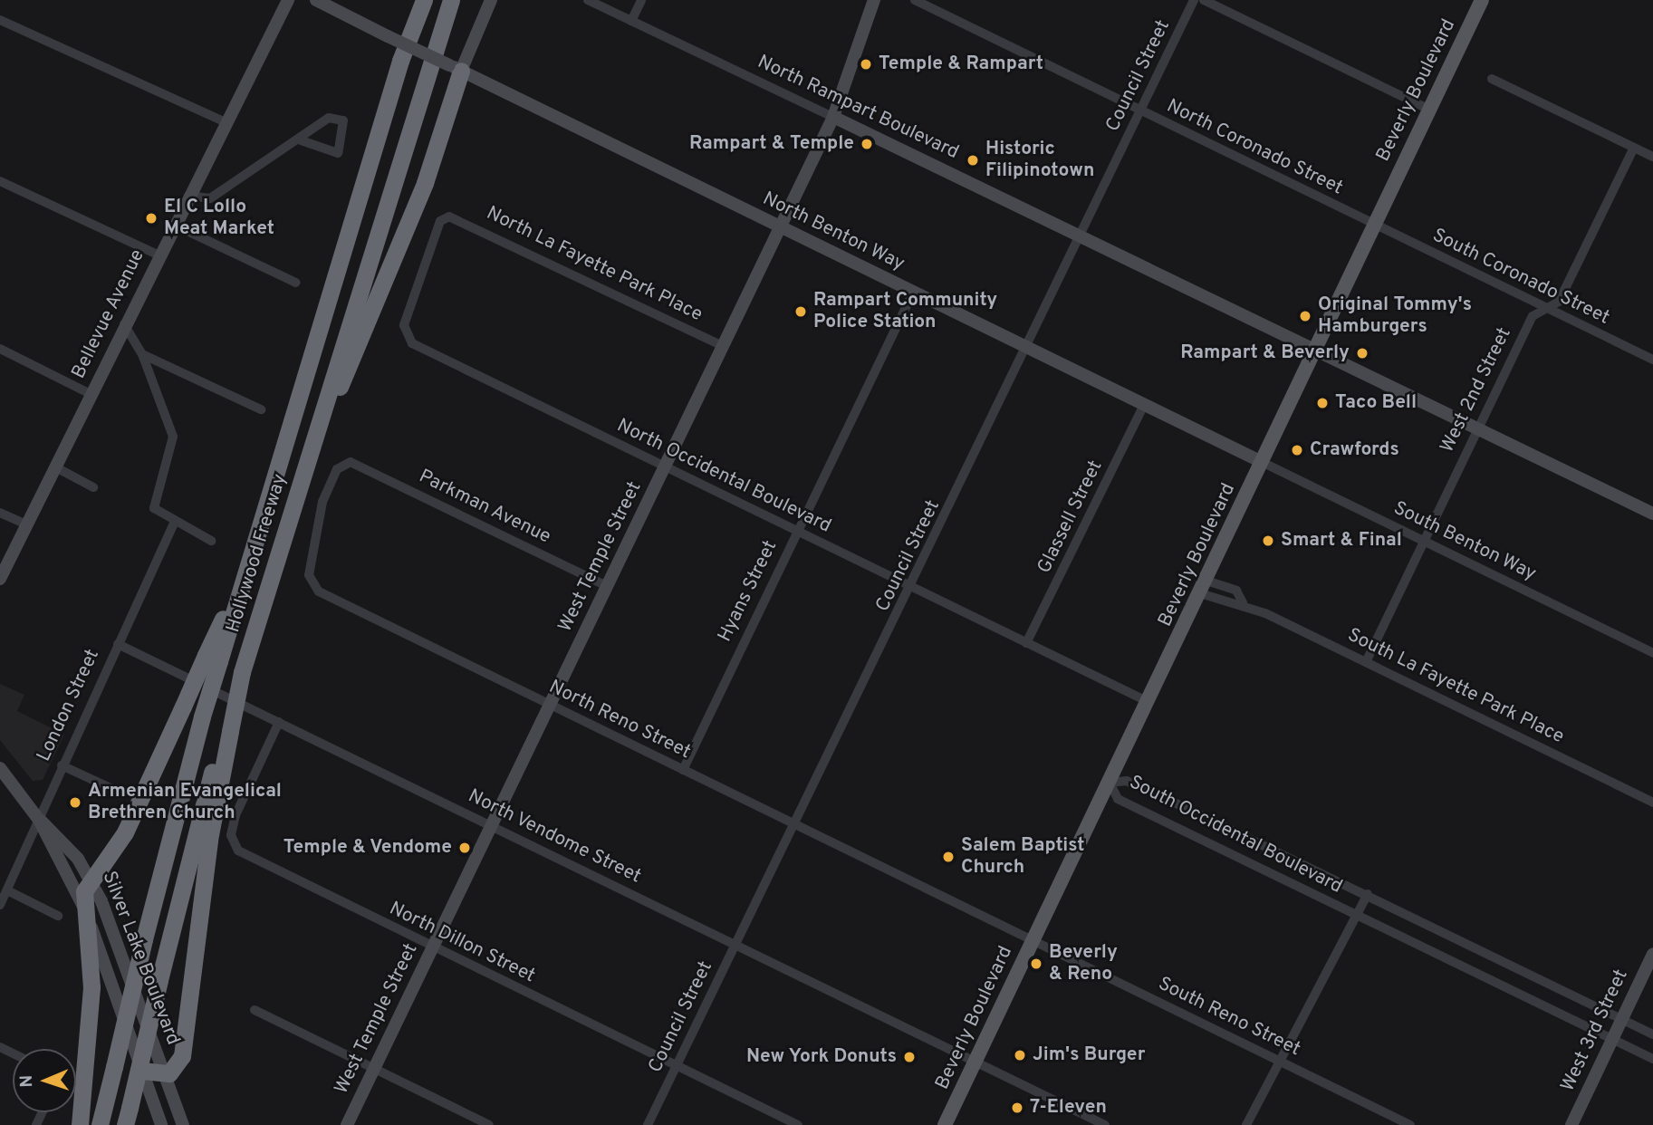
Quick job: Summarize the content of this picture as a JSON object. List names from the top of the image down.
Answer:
{
  "streets": {
    "highway": ["Hollywood Freeway"],
    "main road": ["Beverly Boulevard"],
    "street": [
      "Council Street",
      "North Rampart Boulevard",
      "North Coronado Street",
      "North Benton Way",
      "North La Fayette Park Place",
      "South Coronado Street",
      "Bellevue Avenue",
      "West 2nd Street",
      "North Occidental Boulevard",
      "Parkman Avenue",
      "Glassell Street",
      "South Benton Way",
      "West Temple Street",
      "Hyans Street",
      "South La Fayette Park Place",
      "London Street",
      "North Reno Street",
      "South Occidental Boulevard",
      "North Vendome Street",
      "North Dillon Street",
      "Silver Lake Boulevard",
      "South Reno Street",
      "West 3rd Street"
    ]
  },
  "crossings": [
    ["Council Street", "North Rampart Boulevard"],
    ["Council Street", "North Coronado Street"],
    ["Council Street", "North Benton Way"],
    ["Council Street", "North Occidental Boulevard"],
    ["Council Street", "North Reno Street"],
    ["Council Street", "North Vendome Street"],
    ["Council Street", "North Dillon Street"],
    ["Beverly Boulevard", "North Rampart Boulevard"],
    ["Beverly Boulevard", "North Coronado Street"],
    ["Beverly Boulevard", "North Benton Way"],
    ["Beverly Boulevard", "South Coronado Street"],
    ["Beverly Boulevard", "North Occidental Boulevard"],
    ["Beverly Boulevard", "South Benton Way"],
    ["Beverly Boulevard", "South La Fayette Park Place"],
    ["Beverly Boulevard", "North Reno Street"],
    ["Beverly Boulevard", "South Occidental Boulevard"],
    ["Beverly Boulevard", "North Vendome Street"],
    ["Beverly Boulevard", "South Reno Street"],
    ["North Rampart Boulevard", "West 2nd Street"],
    ["North Rampart Boulevard", "West Temple Street"],
    ["North Coronado Street", "South Coronado Street"],
    ["North Benton Way", "Glassell Street"],
    ["North Benton Way", "South Benton Way"],
    ["North Benton Way", "West Temple Street"],
    ["North Benton Way", "Hyans Street"],
    ["North La Fayette Park Place", "North Occidental Boulevard"],
    ["North La Fayette Park Place", "West Temple Street"],
    ["South Coronado Street", "West 2nd Street"],
    ["West 2nd Street", "South Benton Way"],
    ["West 2nd Street", "South La Fayette Park Place"],
    ["North Occidental Boulevard", "Glassell Street"],
    ["North Occidental Boulevard", "West Temple Street"],
    ["North Occidental Boulevard", "Hyans Street"],
    ["Parkman Avenue", "West Temple Street"],
    ["Parkman Avenue", "North Reno Street"],
    ["West Temple Street", "North Reno Street"],
    ["West Temple Street", "North Vendome Street"],
    ["West Temple Street", "North Dillon Street"],
    ["Hyans Street", "North Reno Street"],
    ["London Street", "North Vendome Street"],
    ["London Street", "Silver Lake Boulevard"],
    ["North Reno Street", "South Reno Street"],
    ["South Occidental Boulevard", "West 3rd Street"],
    ["North Vendome Street", "North Dillon Street"]
  ],
  "places": [
    "Temple & Rampart",
    "Rampart & Temple",
    "Historic Filipinotown",
    "El C Lollo Meat Market",
    "Rampart Community Police Station",
    "Original Tommy's Hamburgers",
    "Rampart & Beverly",
    "Taco Bell",
    "Crawfords",
    "Smart & Final",
    "Armenian Evangelical Brethren Church",
    "Temple & Vendome",
    "Salem Baptist Church",
    "Beverly & Reno",
    "Jim's Burger",
    "New York Donuts",
    "7-Eleven"
  ],
  "north": "left"
}
